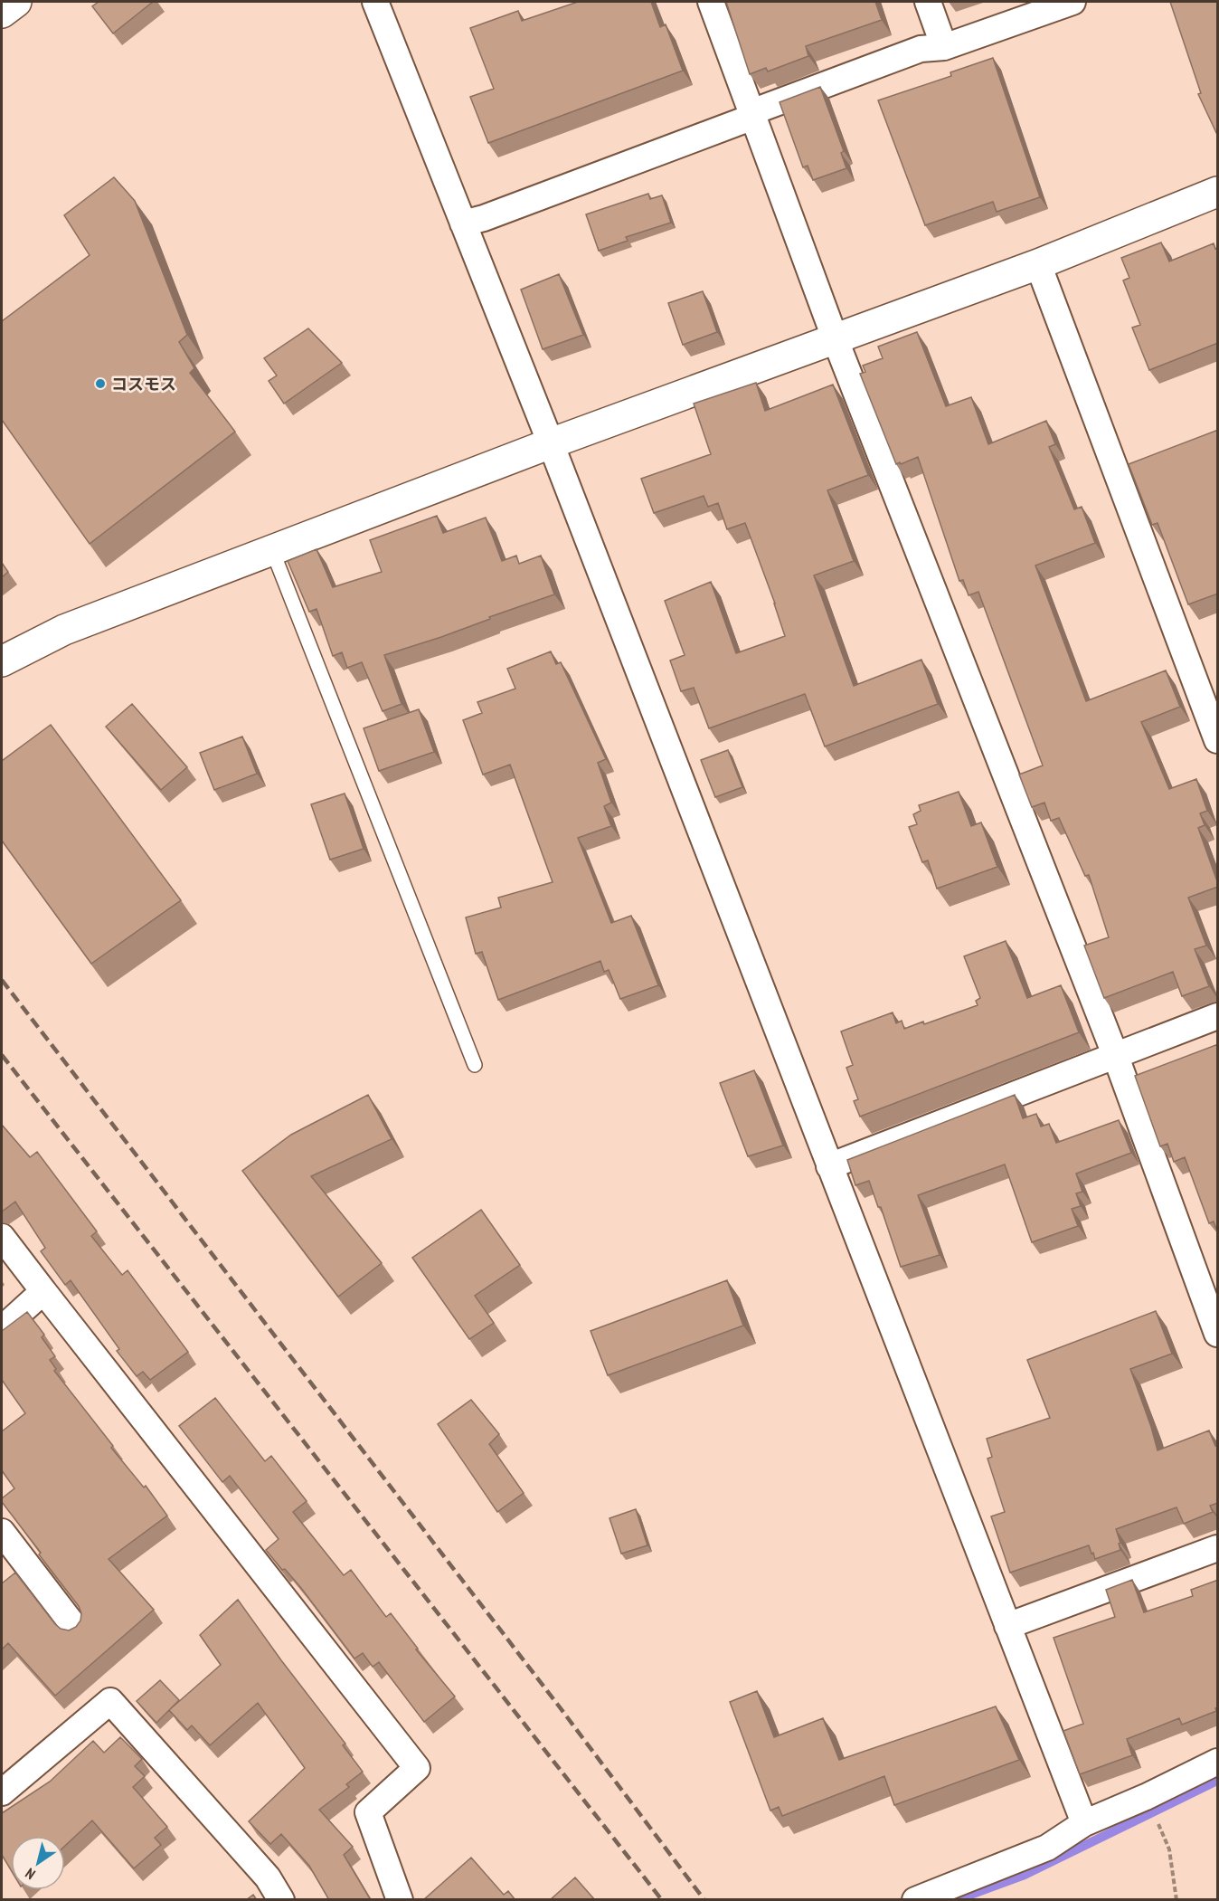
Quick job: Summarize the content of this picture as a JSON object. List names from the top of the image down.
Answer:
{
  "places": ["コスモス"],
  "north": "bottom left"
}
